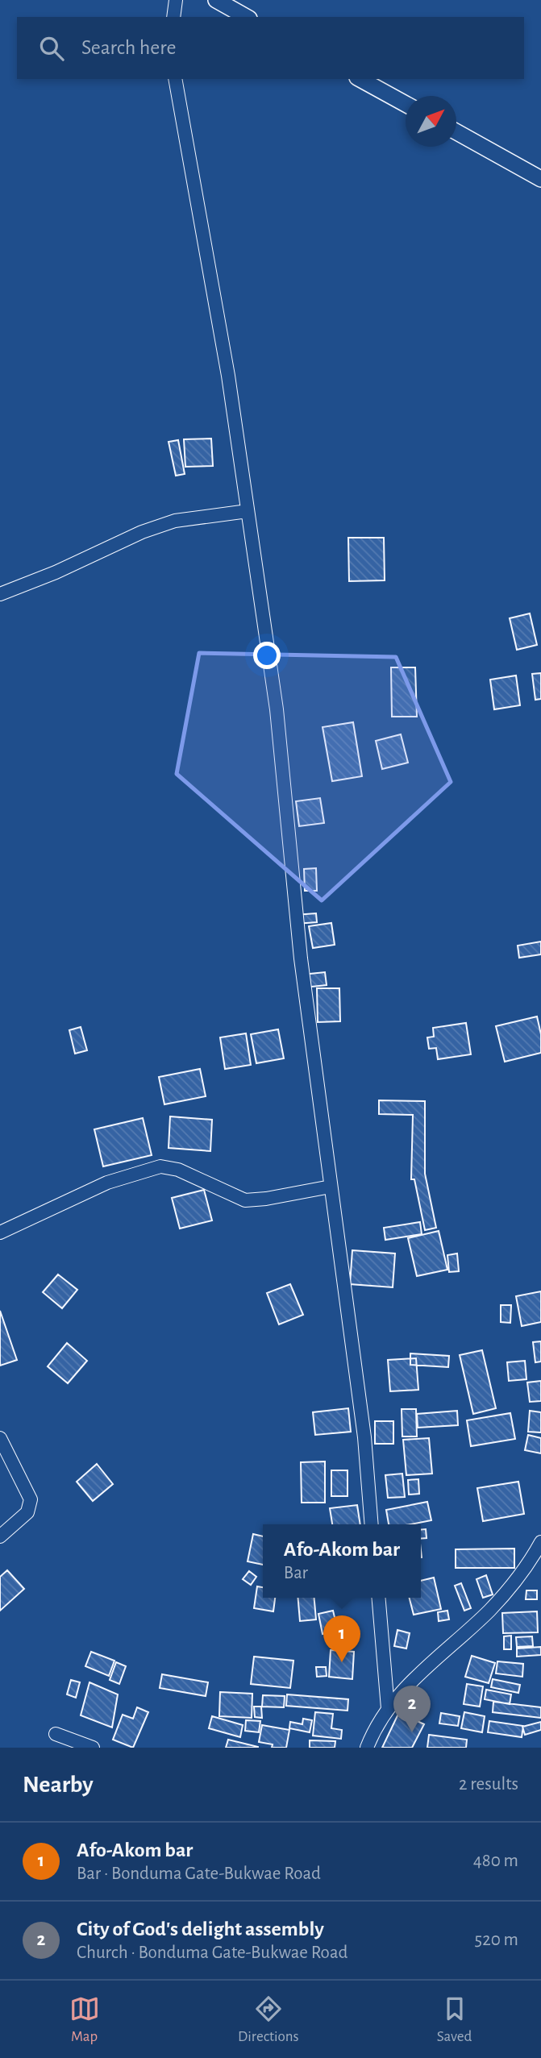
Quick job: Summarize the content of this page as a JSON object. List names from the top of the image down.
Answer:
{
  "north": "top right",
  "page": {
    "search": "Search here",
    "popup": ["Afo-Akom bar", "Bar"],
    "pins": ["1", "2"],
    "heading": ["Nearby", "2 results"],
    "list": [
      {
        "mark": "1",
        "name": "Afo-Akom bar",
        "note": "Bar · Bonduma Gate-Bukwae Road",
        "value": "480 m"
      },
      {
        "mark": "2",
        "name": "City of God's delight assembly",
        "note": "Church · Bonduma Gate-Bukwae Road",
        "value": "520 m"
      }
    ],
    "nav": ["Map", "Directions", "Saved"]
  }
}
